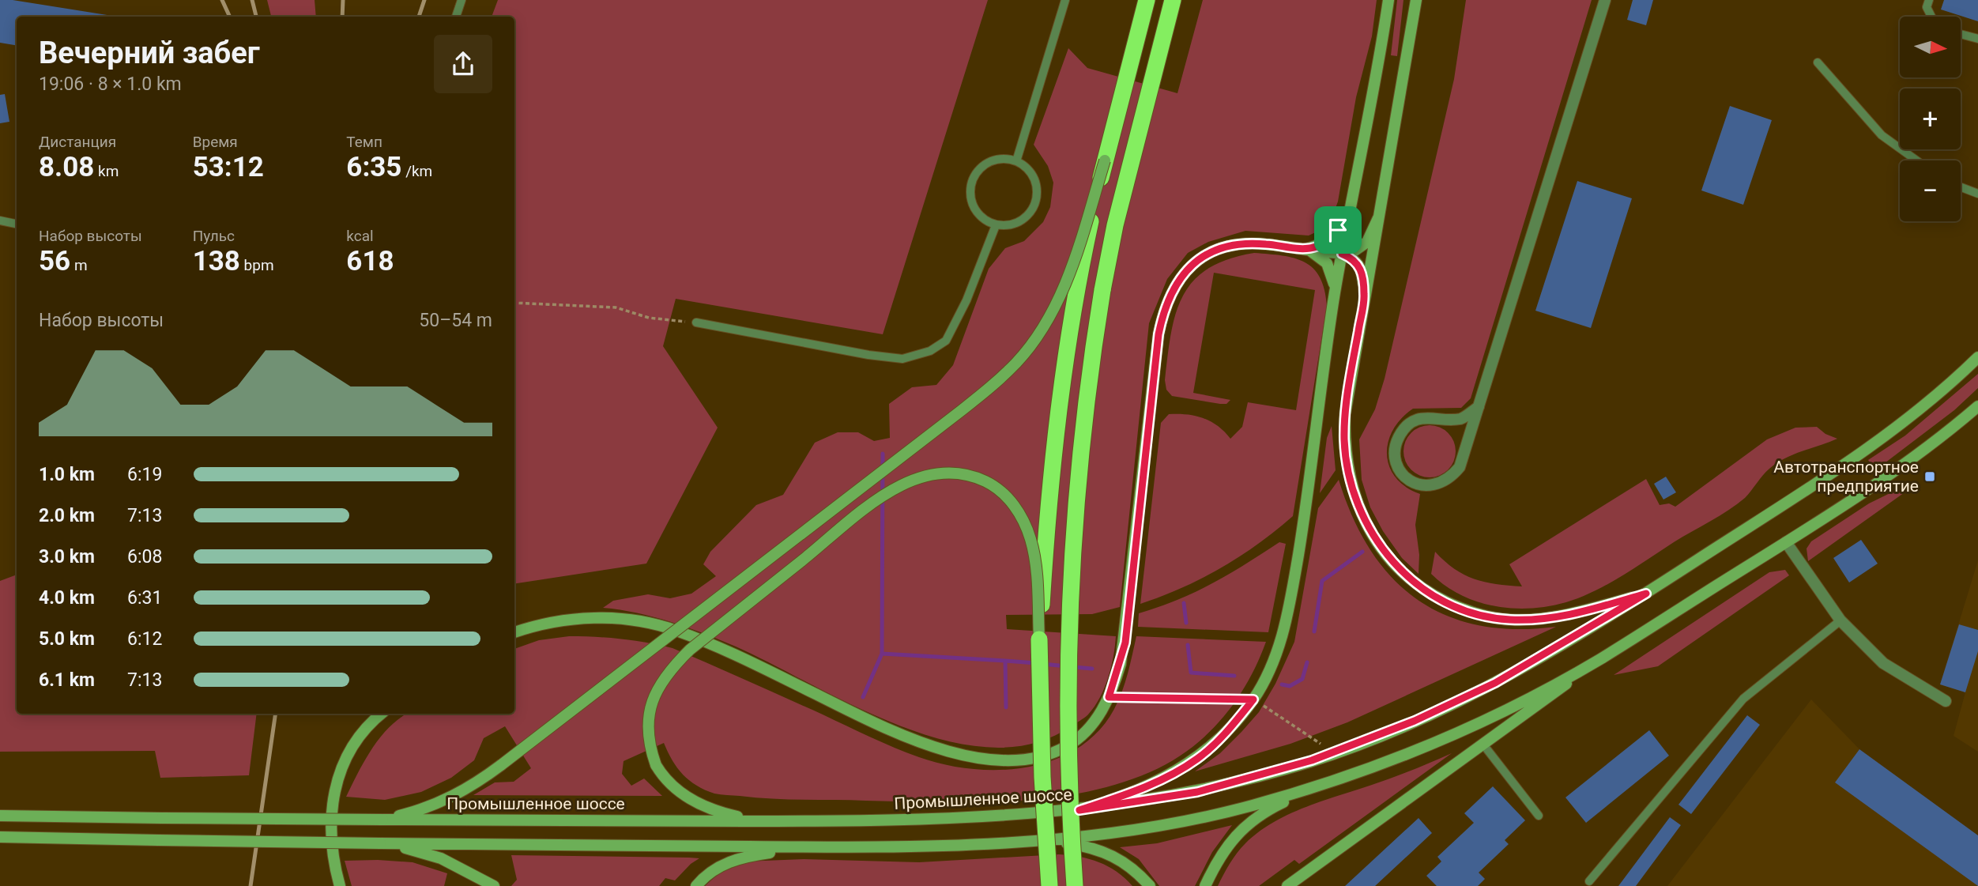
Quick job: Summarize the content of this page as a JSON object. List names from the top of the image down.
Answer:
{
  "streets": {
    "main road": ["Промышленное шоссе"]
  },
  "places": {
    "transit": ["Автотранспортное предприятие"]
  },
  "north": "right",
  "page": {
    "map_buttons": ["+", "−"],
    "heading": ["Вечерний забег", "19:06 · 8 × 1.0 km"],
    "stats": [
      ["Дистанция", "8.08 km"],
      ["Время", "53:12"],
      ["Темп", "6:35 /km"],
      ["Набор высоты", "56 m"],
      ["Пульс", "138 bpm"],
      ["kcal", "618"]
    ],
    "chart": ["Набор высоты", "50–54 m"],
    "list": [
      {
        "name": "1.0 km",
        "note": "6:19"
      },
      {
        "name": "2.0 km",
        "note": "7:13"
      },
      {
        "name": "3.0 km",
        "note": "6:08"
      },
      {
        "name": "4.0 km",
        "note": "6:31"
      },
      {
        "name": "5.0 km",
        "note": "6:12"
      },
      {
        "name": "6.1 km",
        "note": "7:13"
      }
    ]
  }
}
